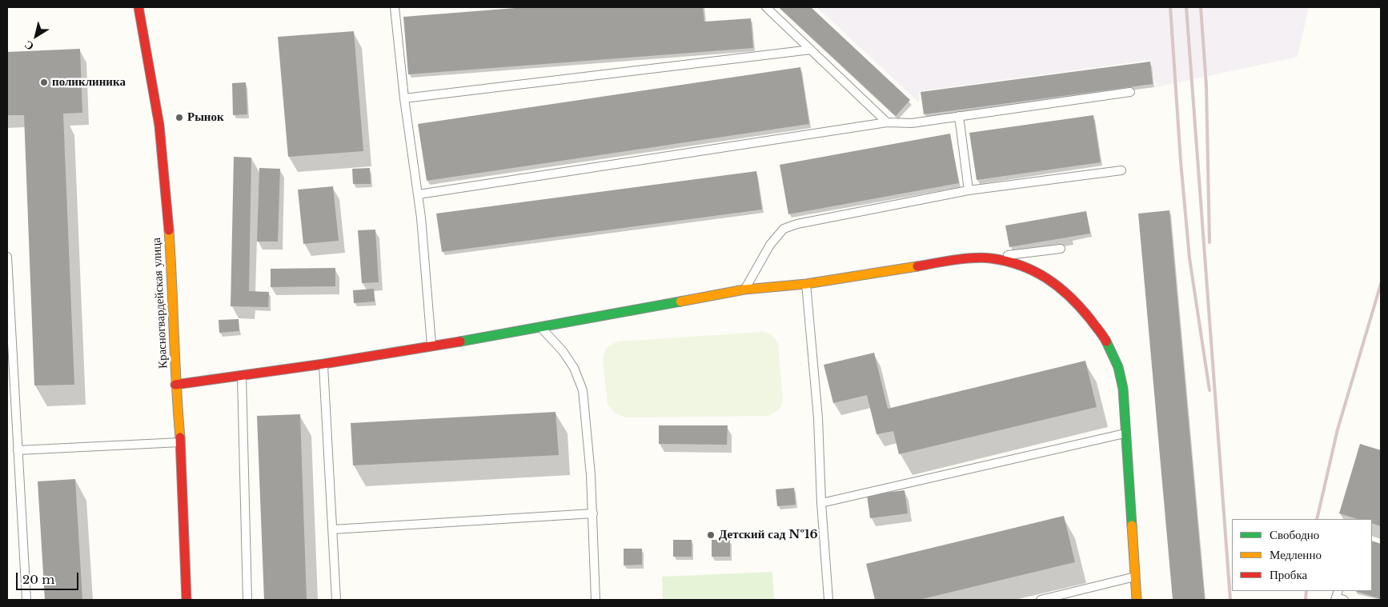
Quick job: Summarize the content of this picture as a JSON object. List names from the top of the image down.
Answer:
{
  "streets": {
    "street": ["Красногвардейская улица"]
  },
  "places": ["поликлиника", "Рынок", "Детский сад №16"],
  "legend": ["Свободно", "Медленно", "Пробка"],
  "scale_bar": "20 m",
  "north": "bottom left"
}
